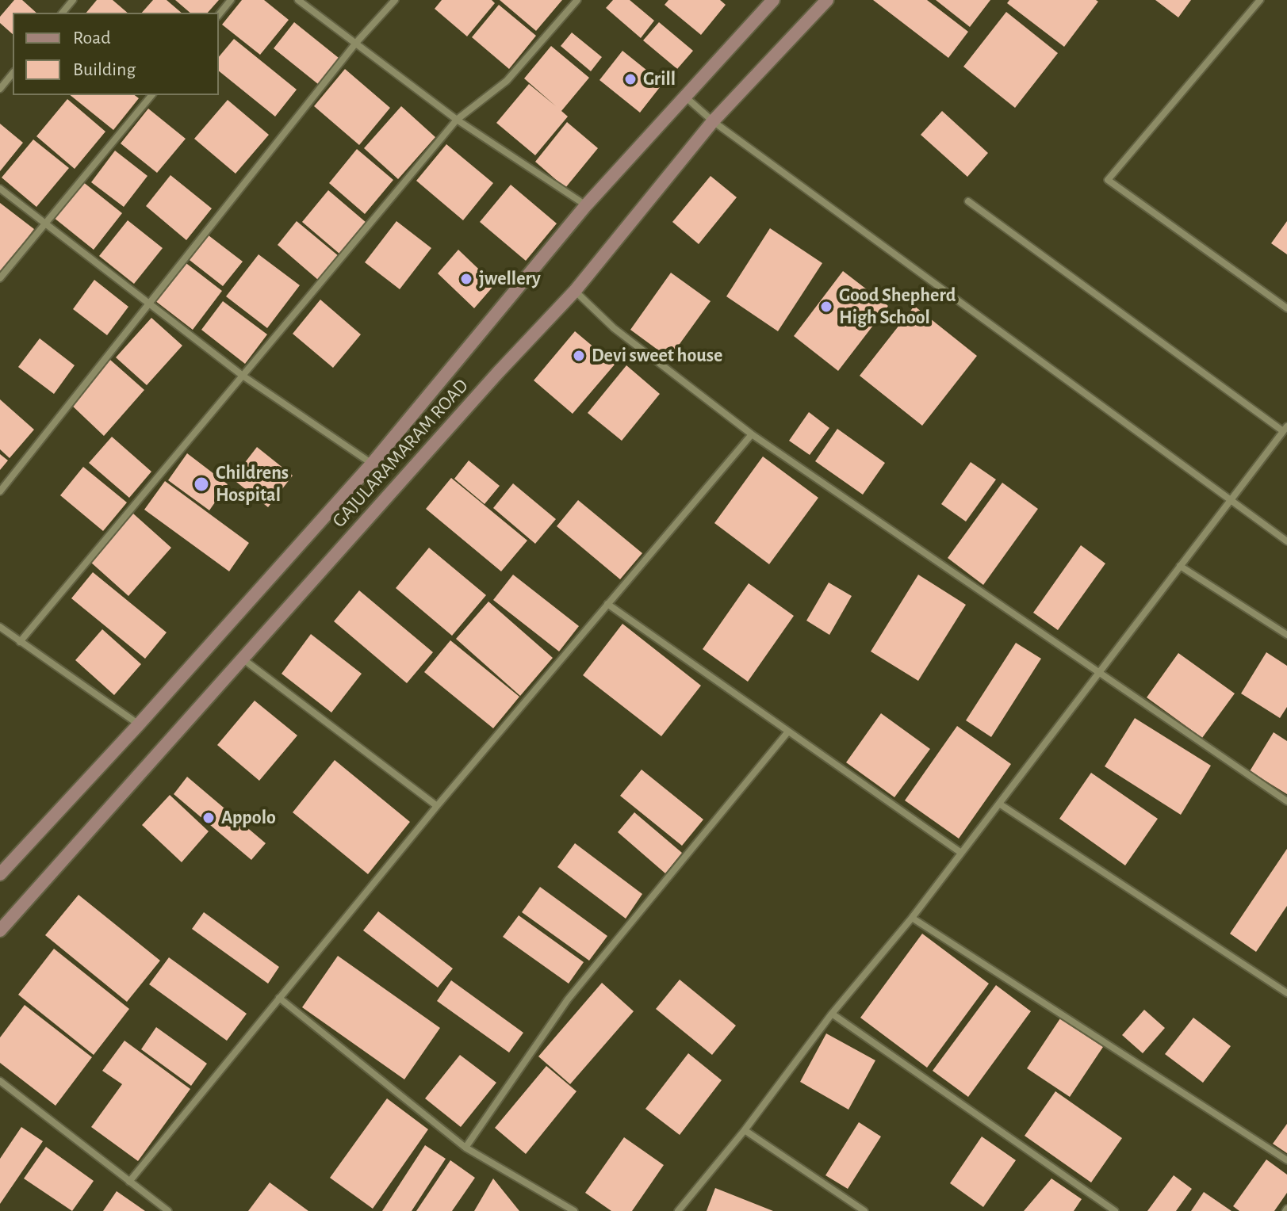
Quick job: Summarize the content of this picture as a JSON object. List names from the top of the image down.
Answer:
{
  "streets": {
    "main road": ["GAJULARAMARAM ROAD"]
  },
  "places": [
    "Grill",
    "jwellery",
    "Good Shepherd High School",
    "Devi sweet house",
    "Childrens Hospital",
    "Appolo"
  ],
  "legend": ["Road", "Building"]
}
